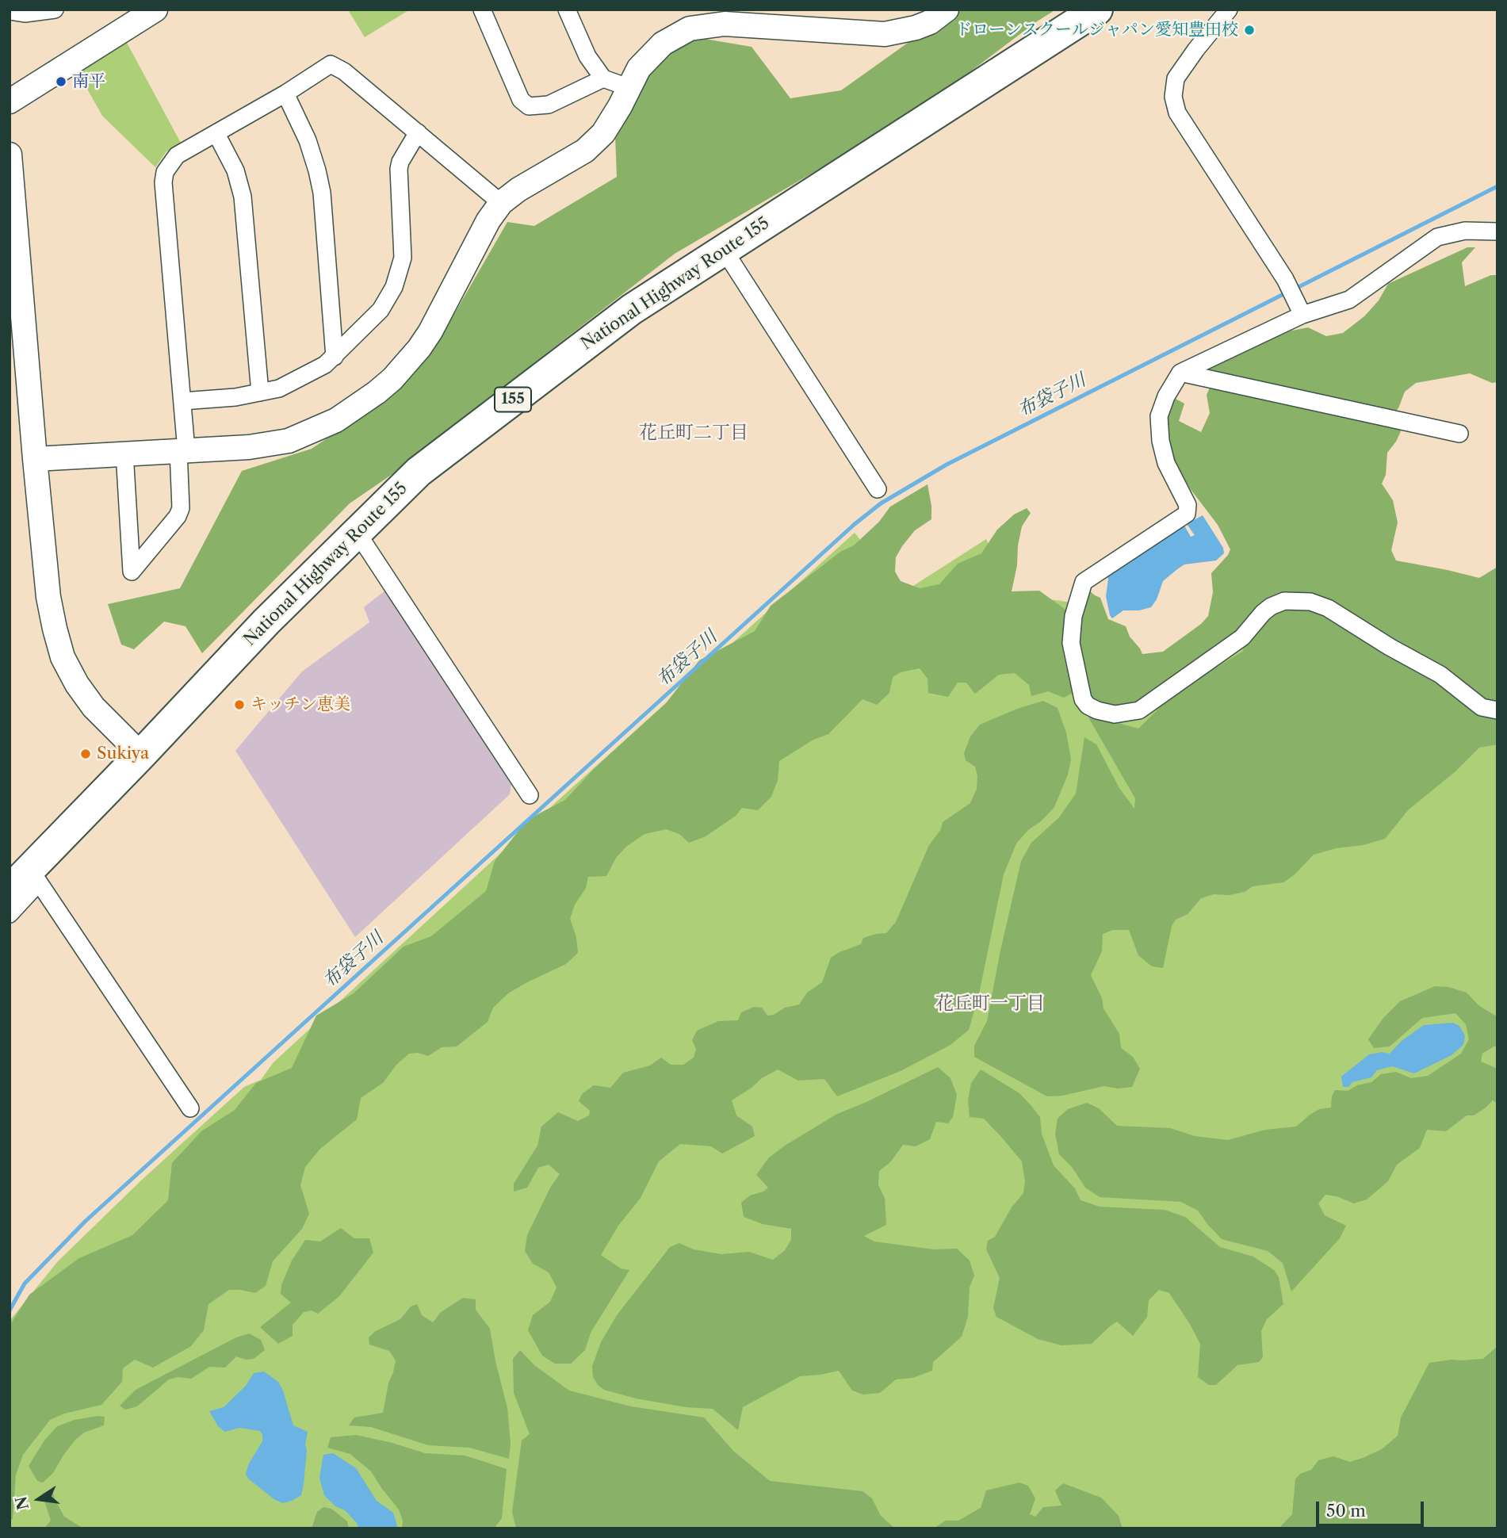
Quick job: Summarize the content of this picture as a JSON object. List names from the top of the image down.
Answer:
{
  "streets": {
    "highway": ["National Highway Route 155", "155"]
  },
  "districts": ["花丘町二丁目", "花丘町一丁目"],
  "water": ["布袋子川"],
  "places": [
    "ドローンスクールジャパン愛知豊田校",
    "南平",
    "キッチン恵美",
    "Sukiya"
  ],
  "scale_bar": "50 m",
  "north": "left"
}
